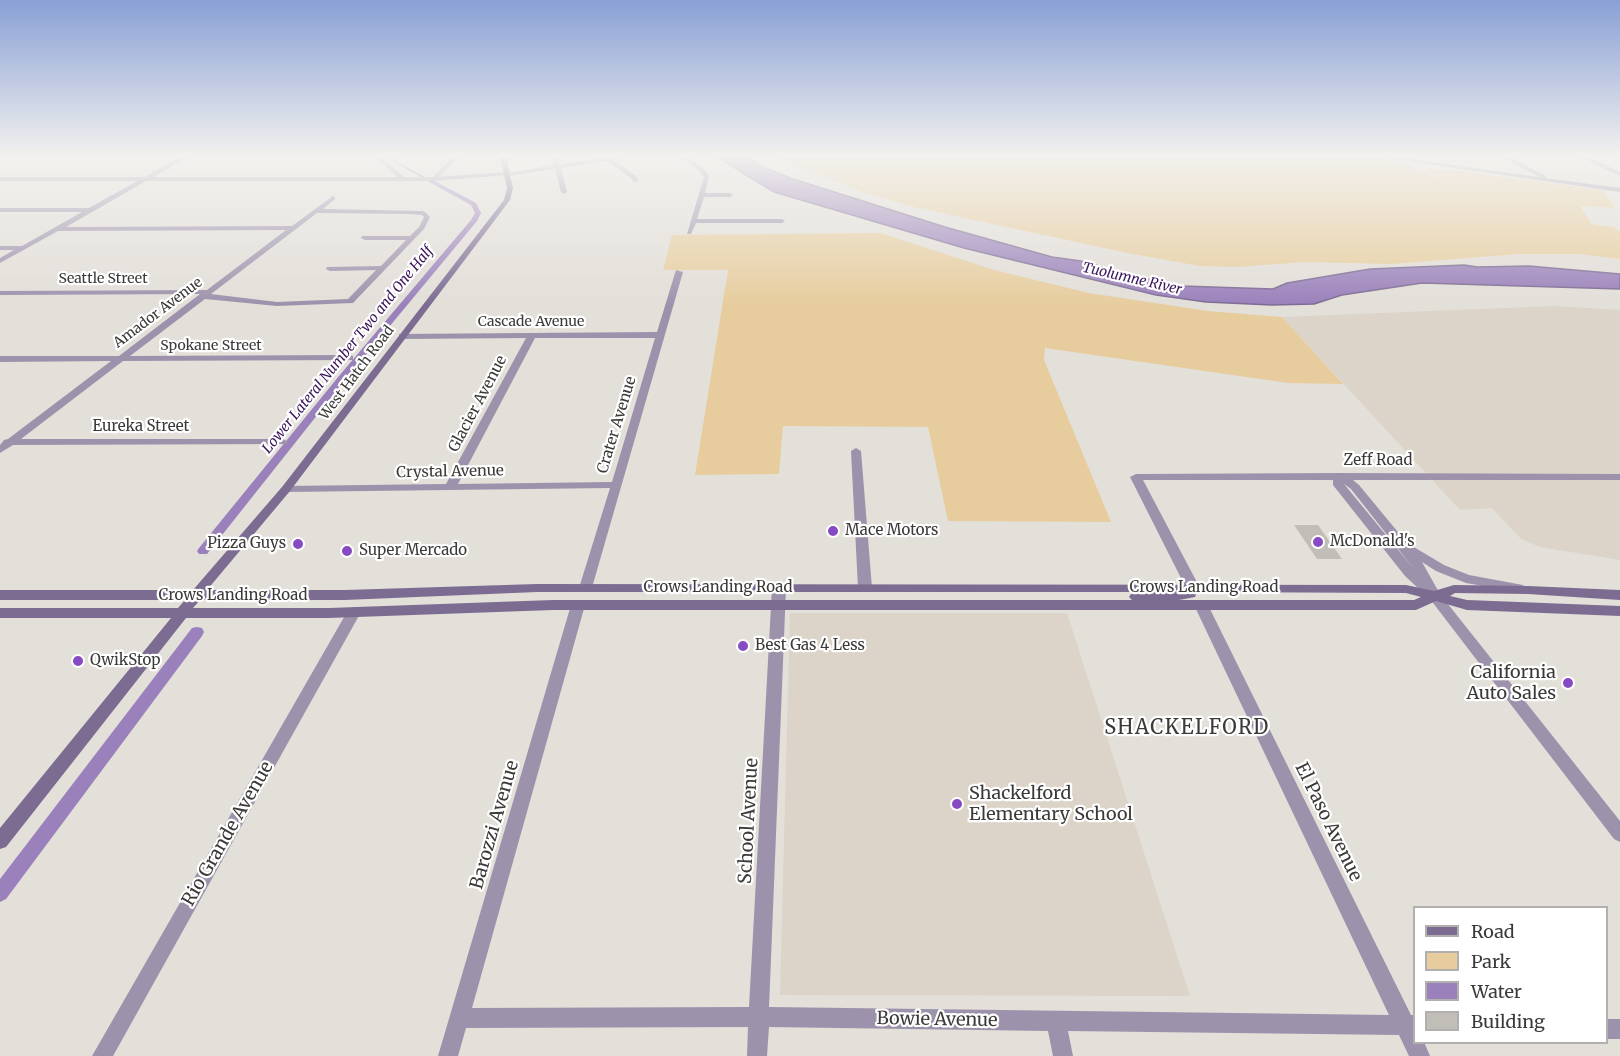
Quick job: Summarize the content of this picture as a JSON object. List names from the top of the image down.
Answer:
{
  "streets": {
    "main road": ["West Hatch Road", "Crows Landing Road"],
    "street": [
      "Seattle Street",
      "Amador Avenue",
      "Cascade Avenue",
      "Spokane Street",
      "Glacier Avenue",
      "Crater Avenue",
      "Eureka Street",
      "Zeff Road",
      "Crystal Avenue",
      "School Avenue",
      "El Paso Avenue",
      "Barozzi Avenue",
      "Rio Grande Avenue",
      "Bowie Avenue"
    ]
  },
  "crossings": [
    ["Seattle Street", "Amador Avenue"],
    ["Amador Avenue", "Spokane Street"],
    ["Amador Avenue", "Eureka Street"],
    ["Cascade Avenue", "West Hatch Road"],
    ["Cascade Avenue", "Glacier Avenue"],
    ["Cascade Avenue", "Crater Avenue"],
    ["West Hatch Road", "Crystal Avenue"],
    ["West Hatch Road", "Crows Landing Road"],
    ["Glacier Avenue", "Crystal Avenue"],
    ["Crater Avenue", "Crystal Avenue"],
    ["Crater Avenue", "Crows Landing Road"],
    ["Zeff Road", "Crows Landing Road"],
    ["Crows Landing Road", "School Avenue"],
    ["Crows Landing Road", "El Paso Avenue"],
    ["Crows Landing Road", "Barozzi Avenue"],
    ["Crows Landing Road", "Rio Grande Avenue"],
    ["School Avenue", "Bowie Avenue"],
    ["El Paso Avenue", "Bowie Avenue"],
    ["Barozzi Avenue", "Bowie Avenue"]
  ],
  "districts": ["SHACKELFORD"],
  "water": ["Tuolumne River", "Lower Lateral Number Two and One Half"],
  "places": [
    "Mace Motors",
    "McDonald's",
    "Pizza Guys",
    "Super Mercado",
    "Best Gas 4 Less",
    "QwikStop",
    "California Auto Sales",
    "Shackelford Elementary School"
  ],
  "legend": [
    "Road",
    "Park",
    "Water",
    "Building"
  ]
}
